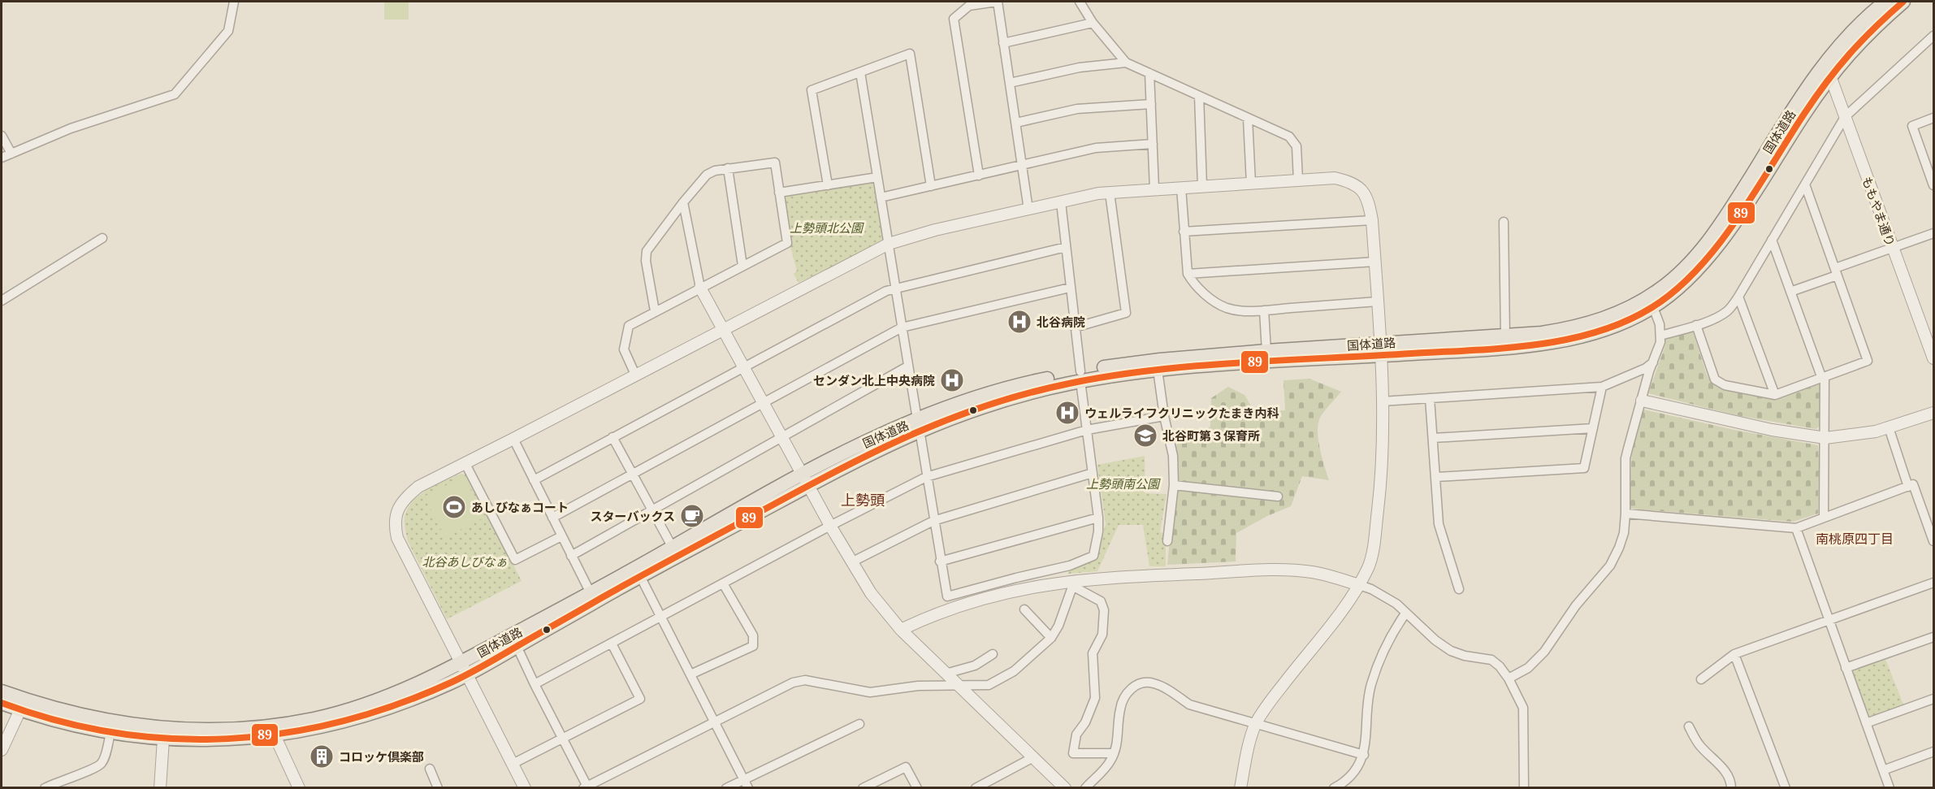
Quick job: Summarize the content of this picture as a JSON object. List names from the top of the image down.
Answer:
{
  "streets": {
    "main road": ["国体道路"],
    "street": ["ももやま通り"]
  },
  "crossings": [
    ["国体道路", "ももやま通り"]
  ],
  "districts": ["上勢頭", "南桃原四丁目"],
  "parks": ["上勢頭北公園", "上勢頭南公園", "北谷あしびなぁ"],
  "places": {
    "hospital": ["北谷病院", "センダン北上中央病院", "ウェルライフクリニックたまき内科"],
    "school or university": ["北谷町第３保育所"],
    "sports": ["あしびなぁコート"],
    "cafe": ["スターバックス"],
    "building": ["コロッケ倶楽部"]
  },
  "lines": ["transit line 89"]
}
